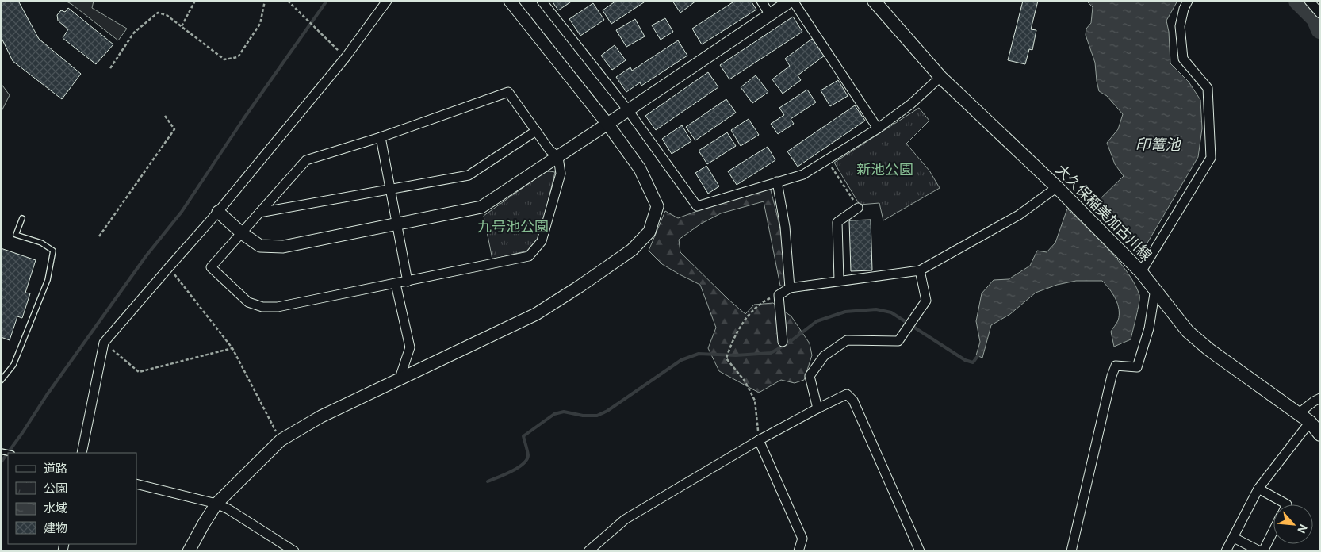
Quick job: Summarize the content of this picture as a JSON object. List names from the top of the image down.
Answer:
{
  "streets": {
    "main road": ["大久保稲美加古川線"]
  },
  "water": ["印篭池"],
  "parks": ["新池公園", "九号池公園"],
  "legend": [
    "道路",
    "公園",
    "水域",
    "建物"
  ],
  "north": "bottom right"
}
